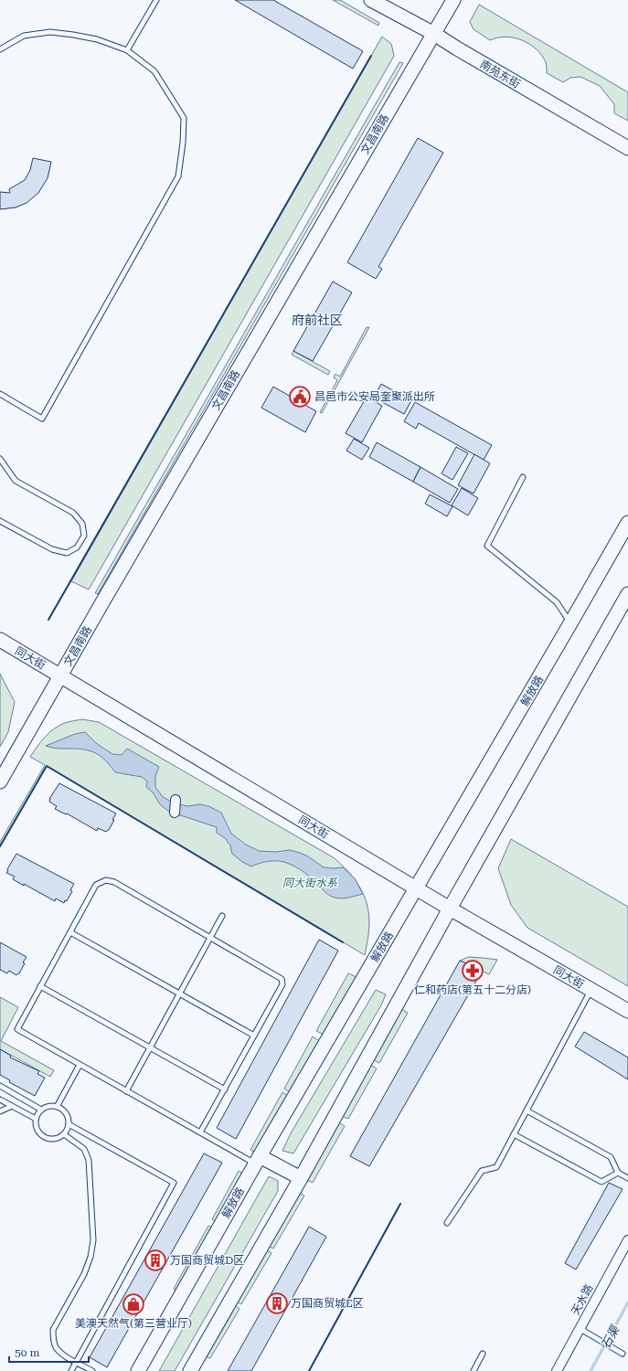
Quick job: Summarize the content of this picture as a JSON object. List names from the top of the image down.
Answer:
{
  "streets": {
    "street": [
      "南苑东街",
      "文昌南路",
      "同大街",
      "解放路",
      "天水路"
    ]
  },
  "crossings": [
    ["南苑东街", "文昌南路"],
    ["文昌南路", "同大街"],
    ["同大街", "解放路"]
  ],
  "districts": ["府前社区"],
  "water": ["石渠"],
  "parks": ["同大街水系"],
  "places": {
    "public building": ["昌邑市公安局奎聚派出所"],
    "pharmacy": ["仁和药店(第五十二分店)"],
    "building": ["万国商贸城D区", "万国商贸城E区"],
    "shop": ["美澳天然气(第三营业厅)"]
  },
  "scale_bar": "50 m"
}
